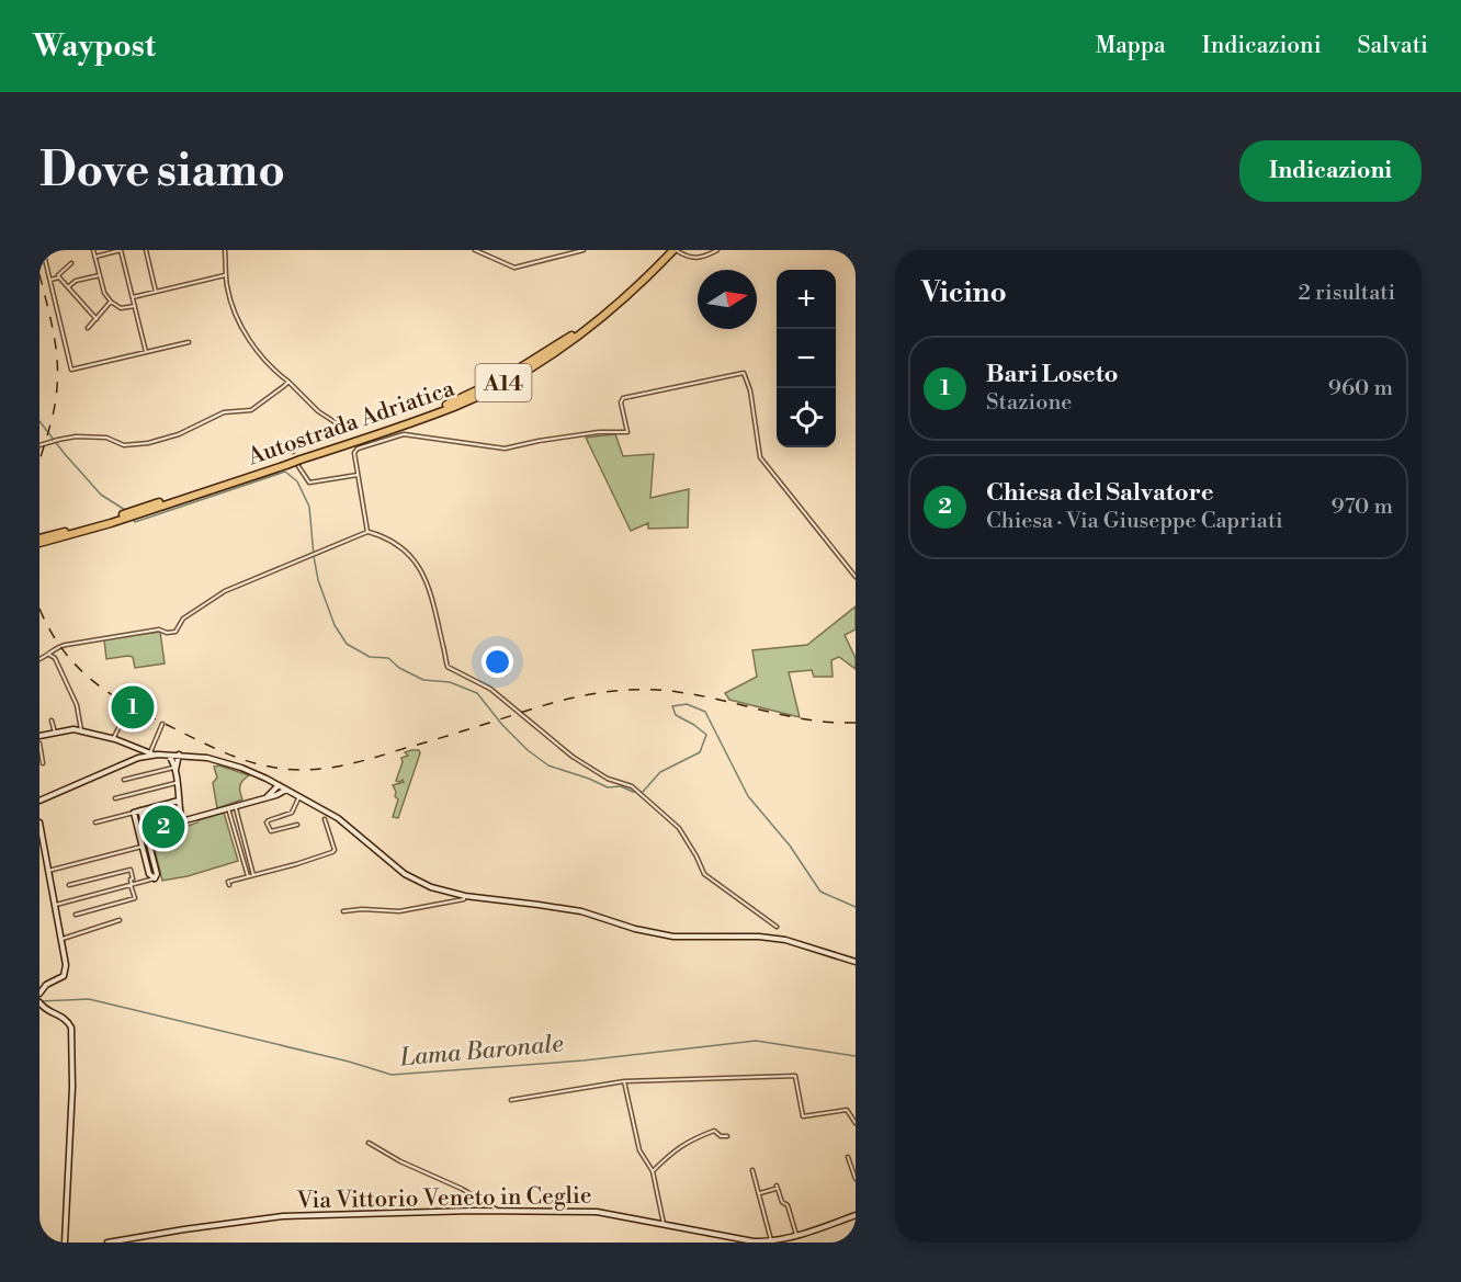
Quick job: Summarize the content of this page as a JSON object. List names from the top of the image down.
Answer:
{
  "streets": {
    "highway": ["A14", "Autostrada Adriatica"],
    "main road": ["Via Vittorio Veneto in Ceglie"]
  },
  "water": ["Lama Baronale"],
  "north": "right",
  "page": {
    "header": "Waypost",
    "nav": ["Mappa", "Indicazioni", "Salvati"],
    "buttons": "Indicazioni",
    "title": "Dove siamo",
    "heading": ["Vicino", "2 risultati"],
    "map_buttons": ["+", "−"],
    "list": [
      {
        "mark": "1",
        "name": "Bari Loseto",
        "note": "Stazione",
        "value": "960 m"
      },
      {
        "mark": "2",
        "name": "Chiesa del Salvatore",
        "note": "Chiesa · Via Giuseppe Capriati",
        "value": "970 m"
      }
    ],
    "pins": ["1", "2"]
  }
}
